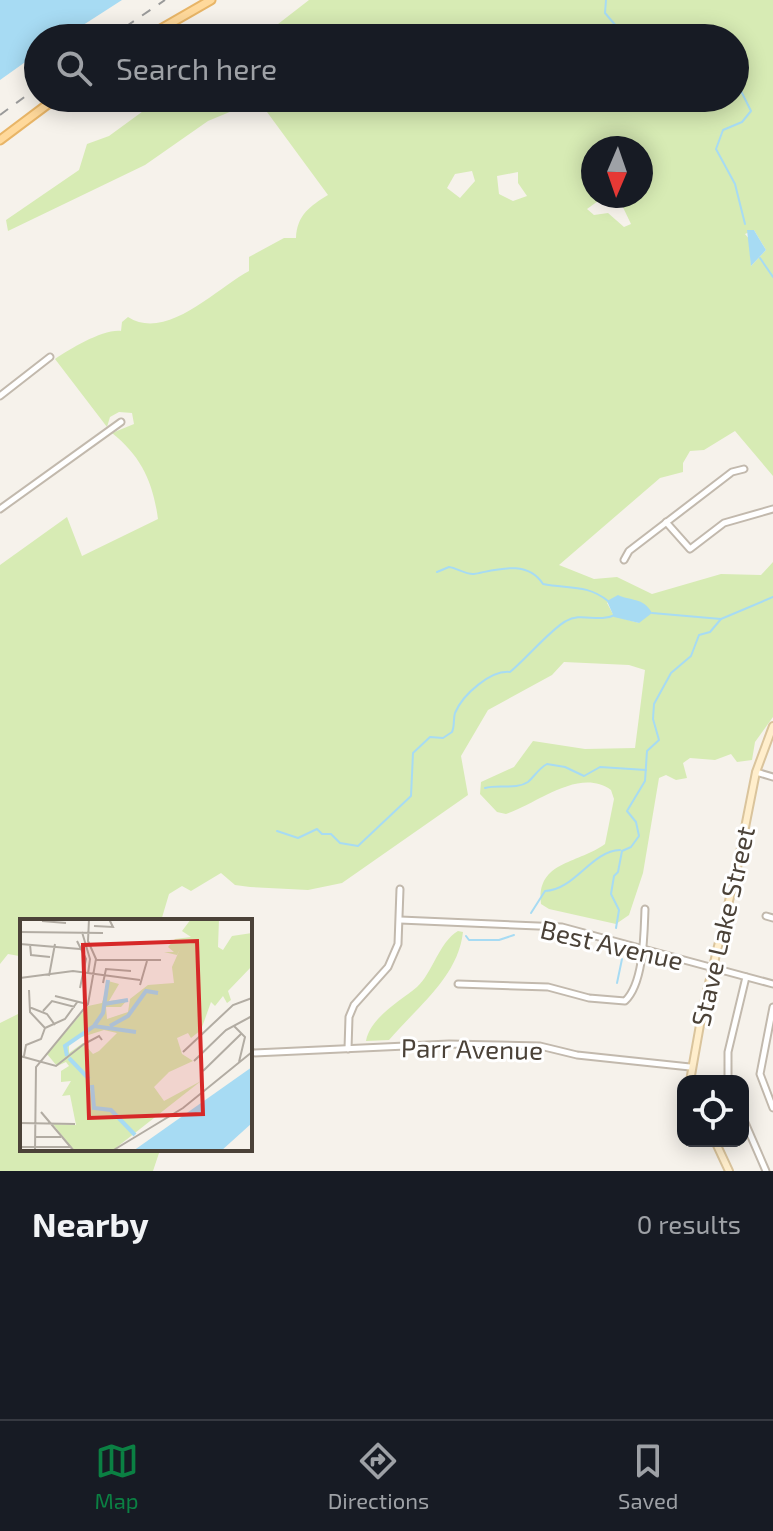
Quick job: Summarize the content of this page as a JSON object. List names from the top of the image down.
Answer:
{
  "streets": {
    "main road": ["Stave Lake Street"],
    "street": ["Best Avenue", "Parr Avenue"]
  },
  "crossings": [
    ["Stave Lake Street", "Best Avenue"],
    ["Stave Lake Street", "Parr Avenue"]
  ],
  "north": "bottom",
  "page": {
    "search": "Search here",
    "heading": ["Nearby", "0 results"],
    "nav": ["Map", "Directions", "Saved"]
  }
}
